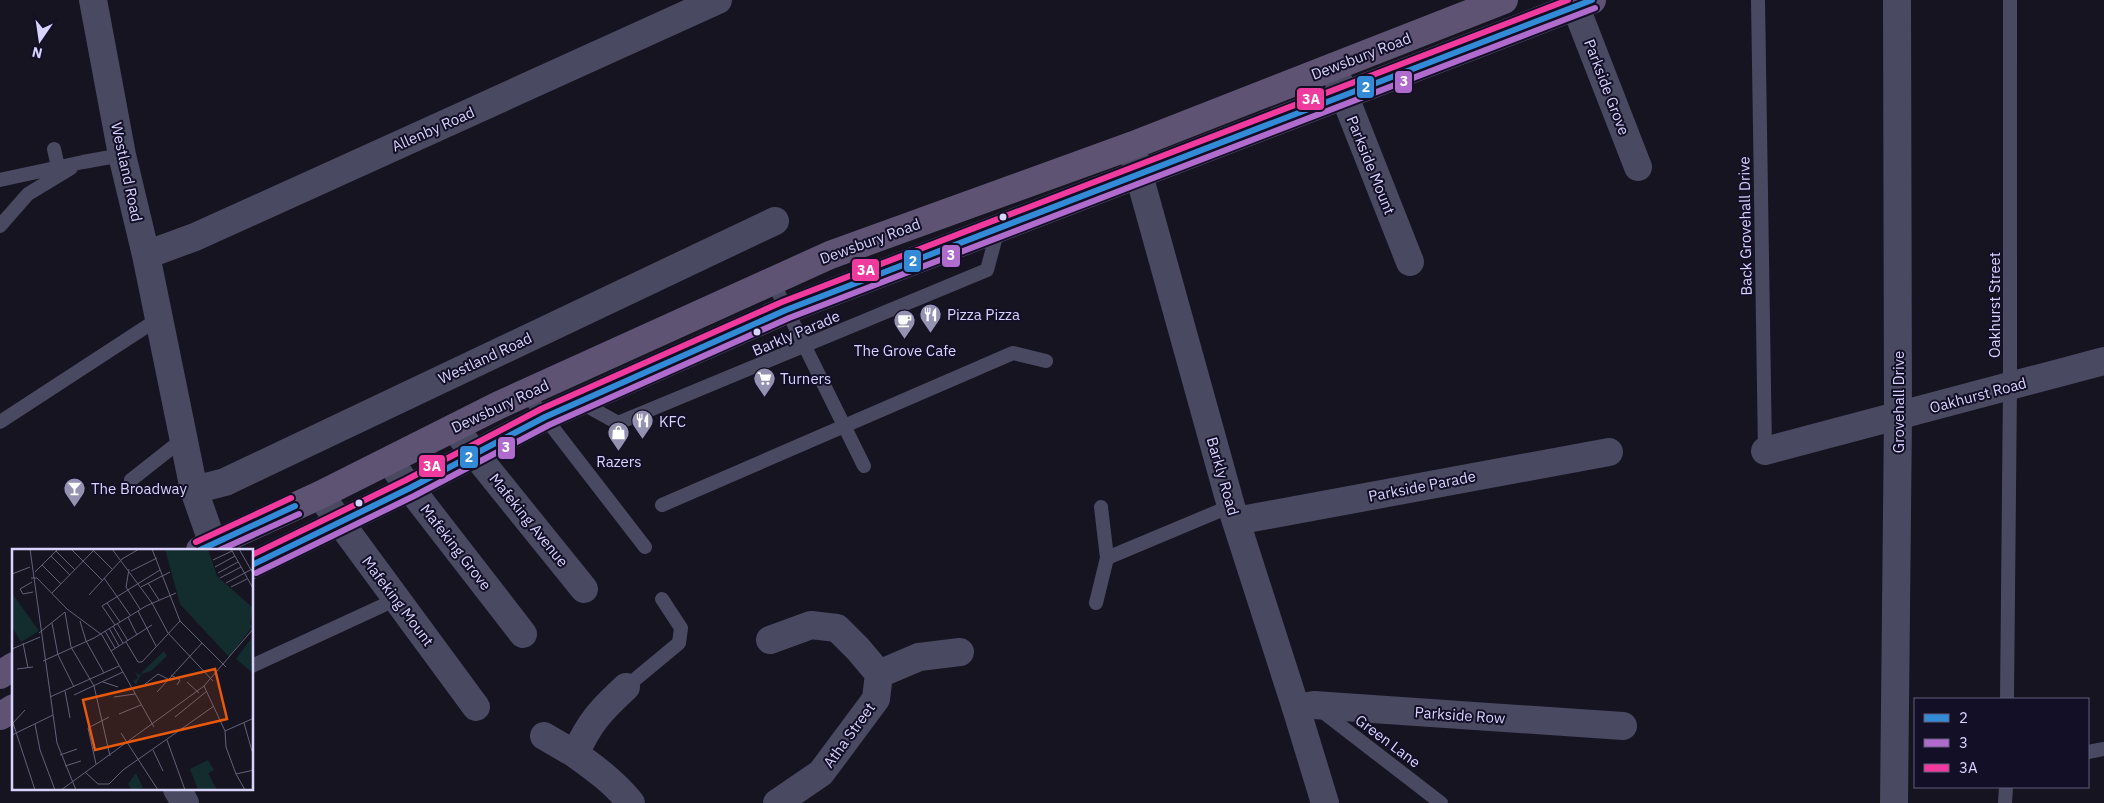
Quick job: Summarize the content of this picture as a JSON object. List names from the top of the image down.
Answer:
{
  "streets": {
    "main road": ["Dewsbury Road"],
    "street": [
      "Parkside Grove",
      "Allenby Road",
      "Parkside Mount",
      "Westland Road",
      "Oakhurst Road",
      "Grovehall Drive",
      "Barkly Road",
      "Parkside Parade",
      "Mafeking Avenue",
      "Mafeking Grove",
      "Mafeking Mount",
      "Parkside Row",
      "Atha Street"
    ],
    "lane": [
      "Back Grovehall Drive",
      "Oakhurst Street",
      "Barkly Parade",
      "Green Lane"
    ]
  },
  "crossings": [
    ["Dewsbury Road", "Parkside Grove"],
    ["Dewsbury Road", "Parkside Mount"],
    ["Dewsbury Road", "Westland Road"],
    ["Dewsbury Road", "Barkly Parade"],
    ["Dewsbury Road", "Barkly Road"],
    ["Dewsbury Road", "Mafeking Avenue"],
    ["Dewsbury Road", "Mafeking Grove"],
    ["Dewsbury Road", "Mafeking Mount"],
    ["Allenby Road", "Westland Road"],
    ["Back Grovehall Drive", "Oakhurst Road"],
    ["Oakhurst Street", "Oakhurst Road"],
    ["Oakhurst Road", "Grovehall Drive"],
    ["Barkly Road", "Parkside Parade"],
    ["Barkly Road", "Parkside Row"],
    ["Barkly Road", "Green Lane"],
    ["Parkside Row", "Green Lane"]
  ],
  "places": {
    "restaurant": ["Pizza Pizza", "KFC"],
    "cafe": ["The Grove Cafe"],
    "supermarket": ["Turners"],
    "shop": ["Razers"],
    "bar": ["The Broadway"]
  },
  "lines": ["transit line 2", "transit line 3A", "transit line 3"],
  "legend": ["2", "3", "3A"],
  "north": "bottom"
}
